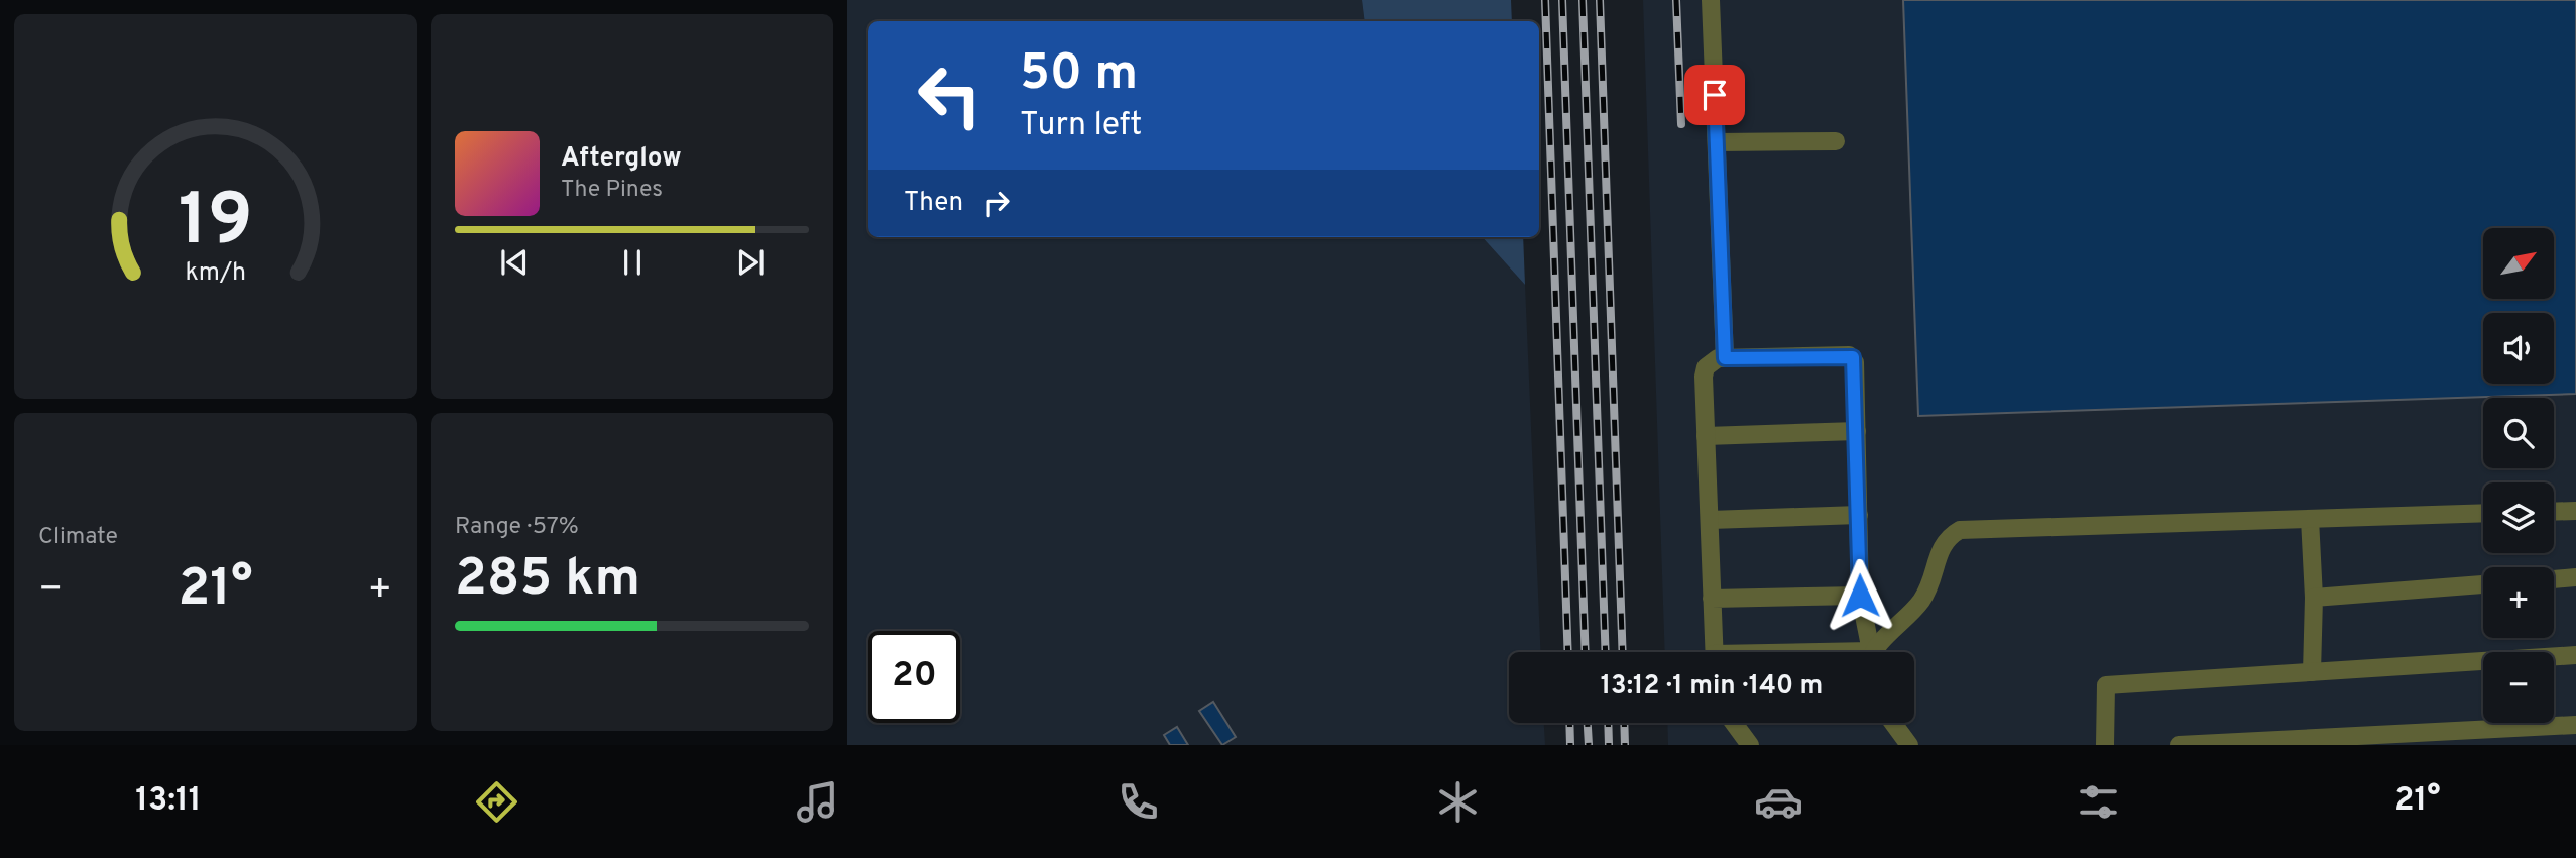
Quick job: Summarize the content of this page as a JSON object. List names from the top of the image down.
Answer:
{
  "north": "top right",
  "page": {
    "turn": ["50 m", "Turn left"],
    "song": ["Afterglow", "The Pines"],
    "then": "Then",
    "map_buttons": ["+", "−"],
    "tile": [
      "Climate",
      ["Range · 57%", "285 km"]
    ],
    "heat": ["−", "21°", "+"],
    "limit": "20",
    "trip": "13:12 · 1 min · 140 m",
    "tabs": ["13:11", "21°"],
    "gauge": ["19", "km/h"]
  }
}
